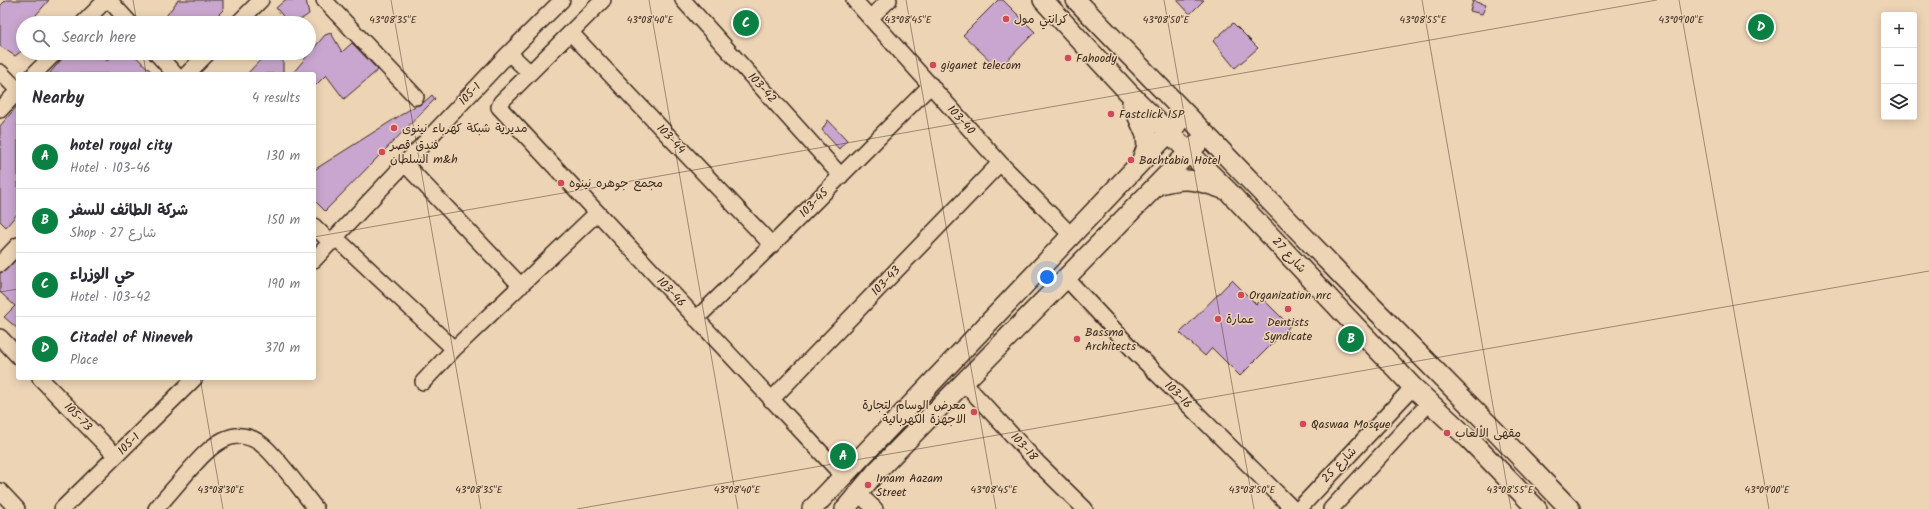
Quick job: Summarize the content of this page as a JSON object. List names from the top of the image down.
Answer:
{
  "streets": {
    "main road": ["شارع 27"],
    "street": [
      "103-42",
      "105-1",
      "103-40",
      "103-44",
      "103-45",
      "103-43",
      "103-46",
      "103-16",
      "105-73",
      "103-18",
      "شارع 25"
    ]
  },
  "crossings": [
    ["103-42", "103-45"],
    ["105-1", "105-73"],
    ["103-40", "103-45"],
    ["103-40", "103-43"],
    ["103-44", "103-45"],
    ["103-45", "103-46"],
    ["شارع 27", "شارع 25"],
    ["103-43", "103-46"]
  ],
  "places": [
    "كرانتي مول",
    "Fahoody",
    "giganet telecom",
    "Fastclick ISP",
    "مديرية شبكة كهرباء نينوى",
    "فندق قصر السلطان m&h",
    "Bachtabia Hotel",
    "مجمع جوهره نينوه",
    "Organization nrc",
    "Dentists Syndicate",
    "عمارة",
    "Bassma Architects",
    "معرض الوسام لتجارة الاجهزة الكهربائية",
    "Qaswaa Mosque",
    "مقهى الألعاب",
    "Imam Aazam Street"
  ],
  "page": {
    "pins": [
      "C",
      "D",
      "B",
      "A"
    ],
    "map_buttons": ["+", "−"],
    "search": "Search here",
    "heading": ["Nearby", "4 results"],
    "list": [
      {
        "mark": "A",
        "name": "hotel royal city",
        "note": "Hotel · 103-46",
        "value": "130 m"
      },
      {
        "mark": "B",
        "name": "شركة الطائف للسفر",
        "note": "Shop · شارع 27",
        "value": "150 m"
      },
      {
        "mark": "C",
        "name": "حي الوزراء",
        "note": "Hotel · 103-42",
        "value": "190 m"
      },
      {
        "mark": "D",
        "name": "Citadel of Nineveh",
        "note": "Place",
        "value": "370 m"
      }
    ]
  },
  "coordinates": [
    "43°08'35\"E",
    "43°08'40\"E",
    "43°08'45\"E",
    "43°08'50\"E",
    "43°08'55\"E",
    "43°09'00\"E",
    "43°08'30\"E"
  ]
}
